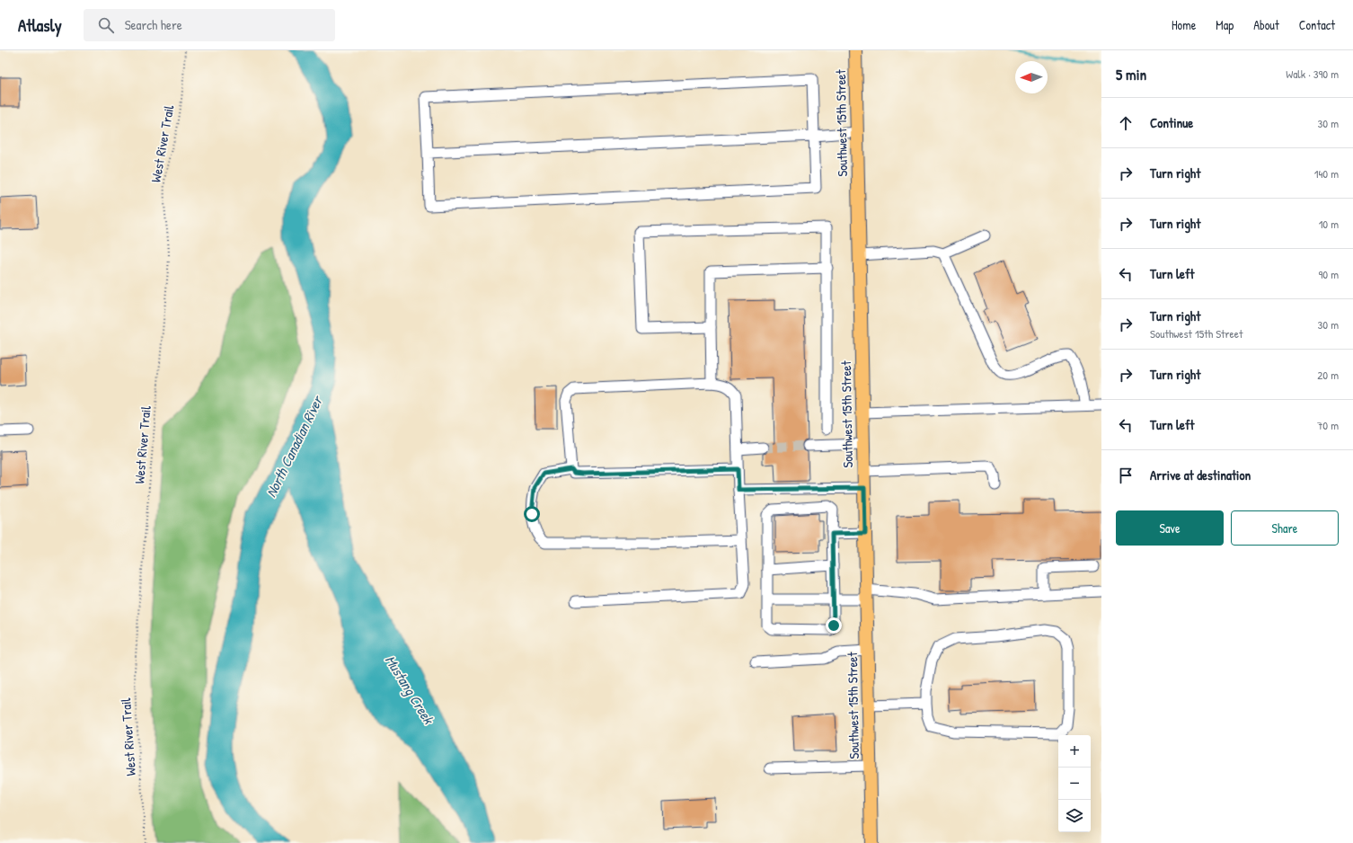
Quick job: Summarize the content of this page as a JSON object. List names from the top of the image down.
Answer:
{
  "streets": {
    "main road": ["Southwest 15th Street"],
    "path": ["West River Trail"]
  },
  "water": ["North Canadian River", "Mustang Creek"],
  "north": "left",
  "page": {
    "header": "Atlasly",
    "search": "Search here",
    "nav": [
      "Home",
      "Map",
      "About",
      "Contact"
    ],
    "heading": ["5 min", "Walk · 390 m"],
    "list": [
      ["Continue", "30 m"],
      ["Turn right", "140 m"],
      ["Turn right", "10 m"],
      ["Turn left", "90 m"],
      ["Turn right", "Southwest 15th Street", "30 m"],
      ["Turn right", "20 m"],
      ["Turn left", "70 m"],
      "Arrive at destination"
    ],
    "buttons": ["Save", "Share"],
    "map_buttons": ["+", "−"]
  }
}
